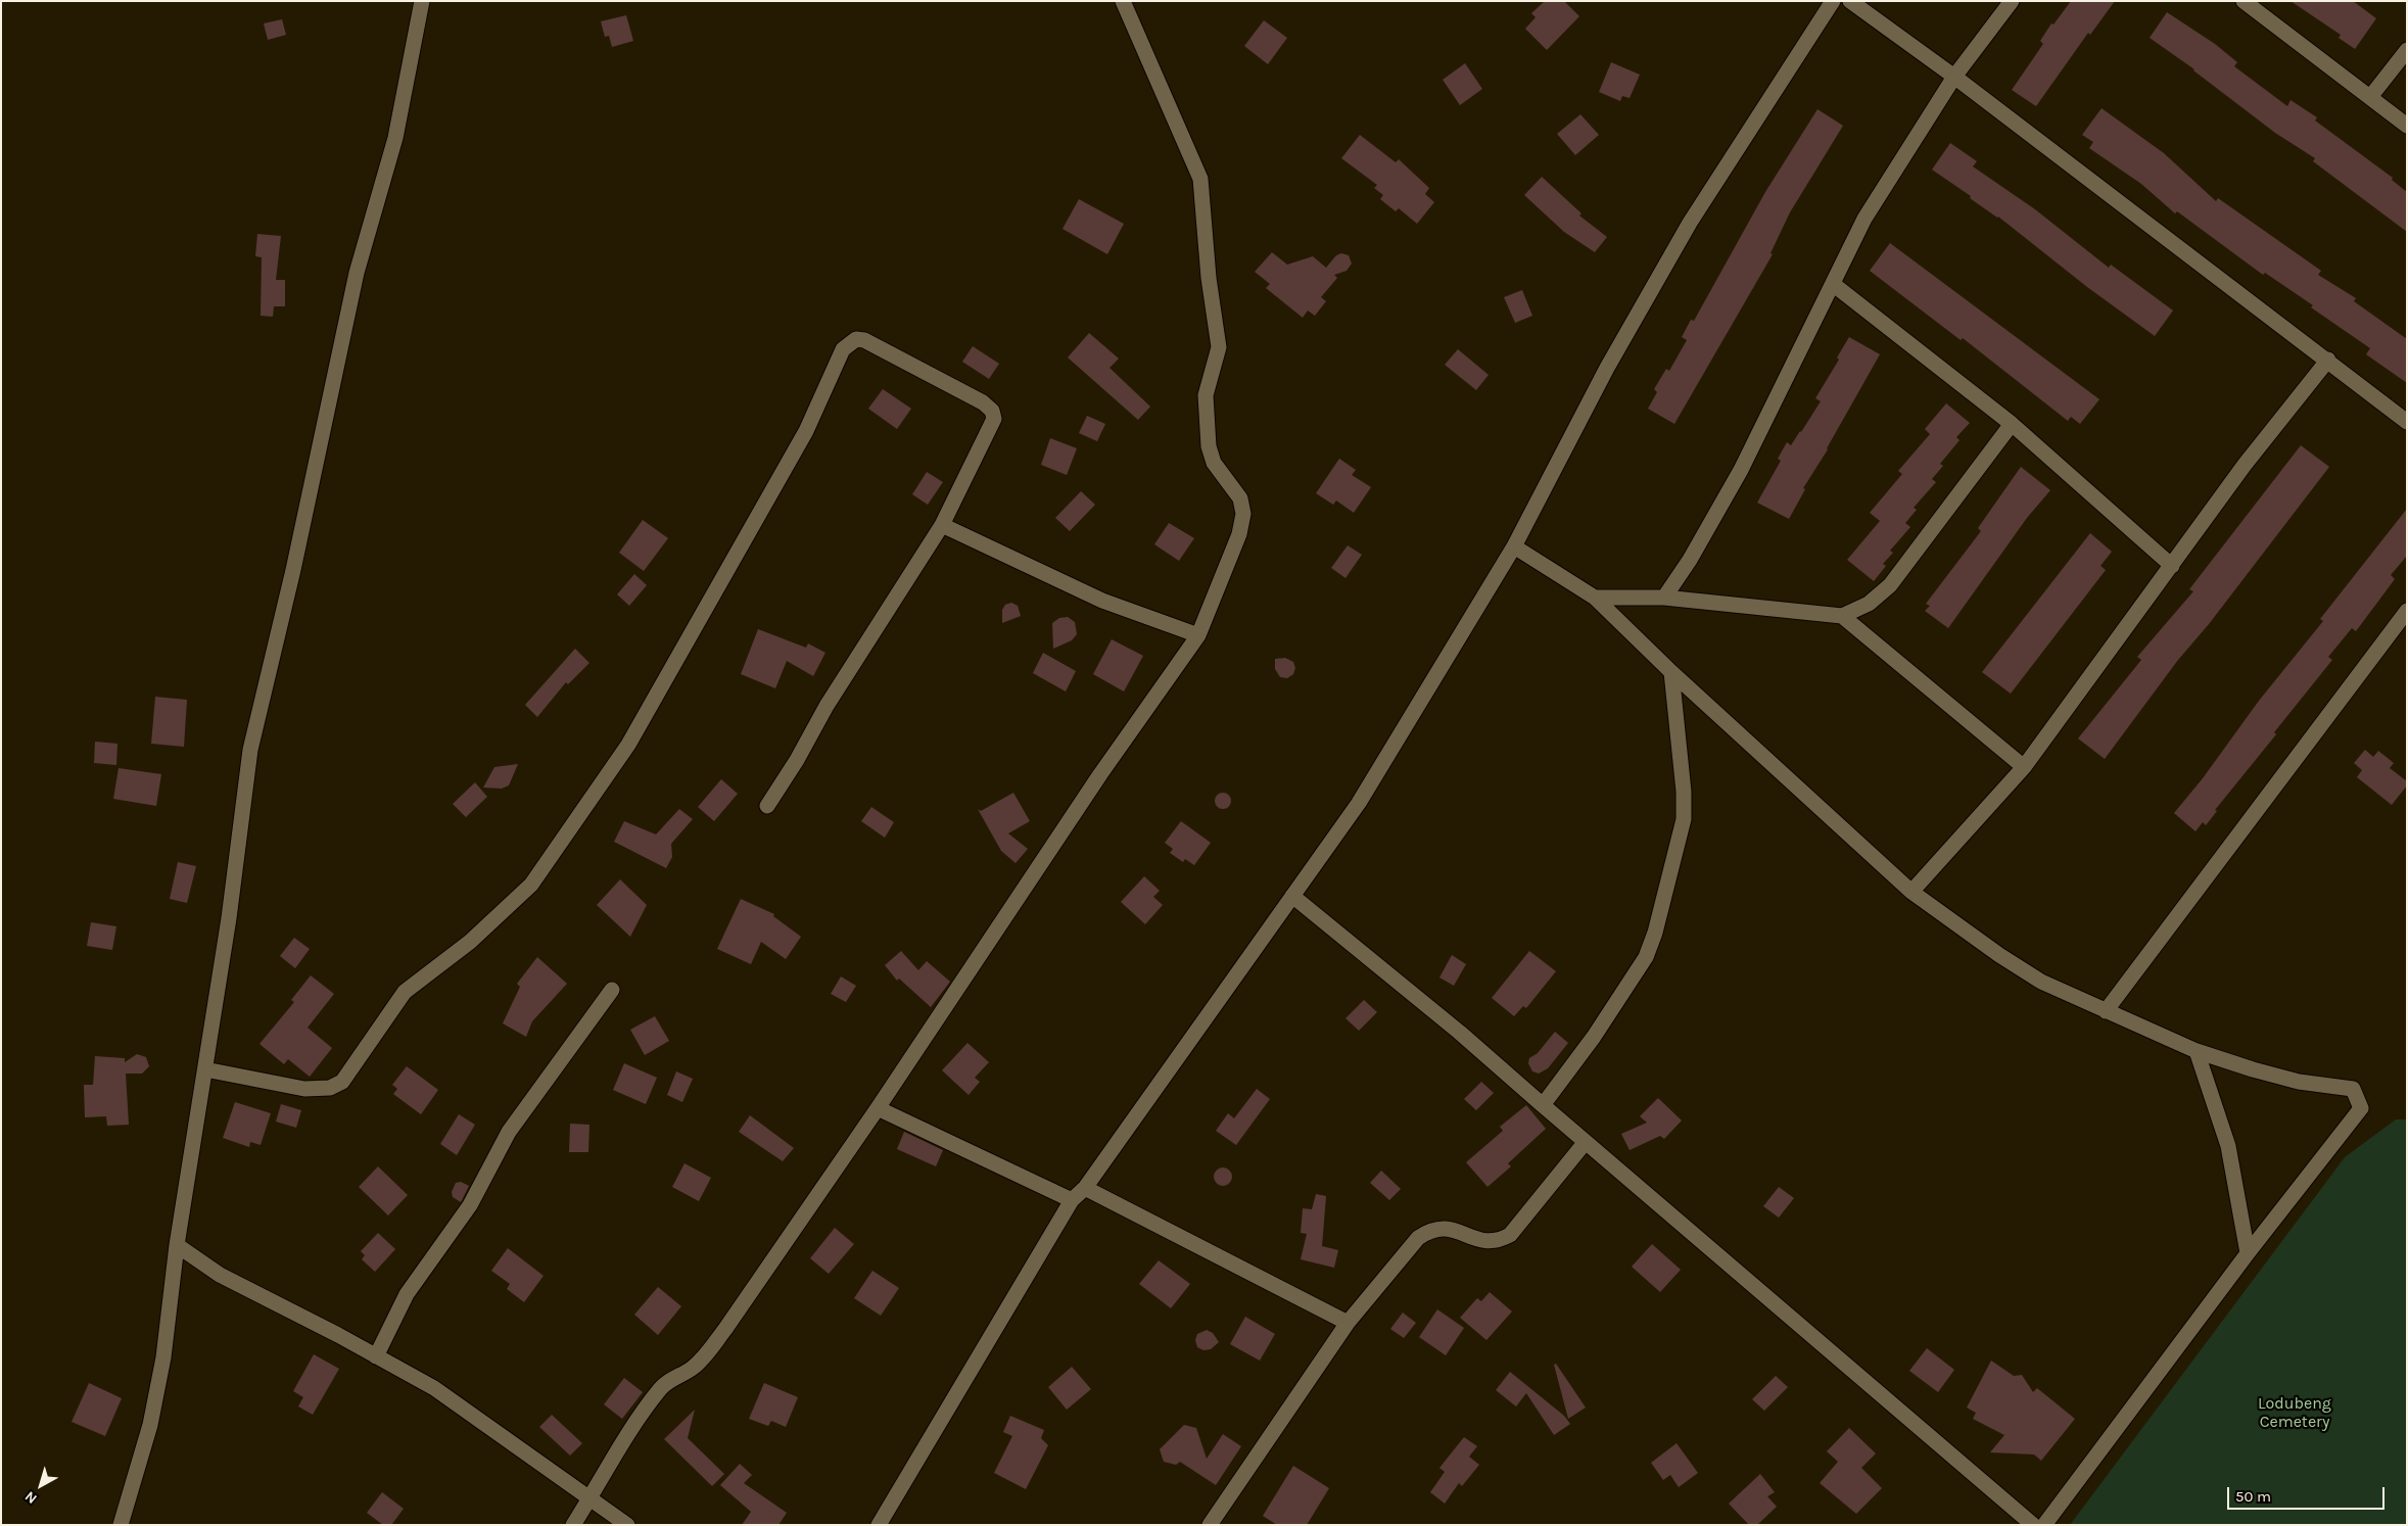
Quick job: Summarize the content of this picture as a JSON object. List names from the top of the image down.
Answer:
{
  "parks": ["Lodubeng Cemetery"],
  "scale_bar": "50 m",
  "north": "bottom left"
}
